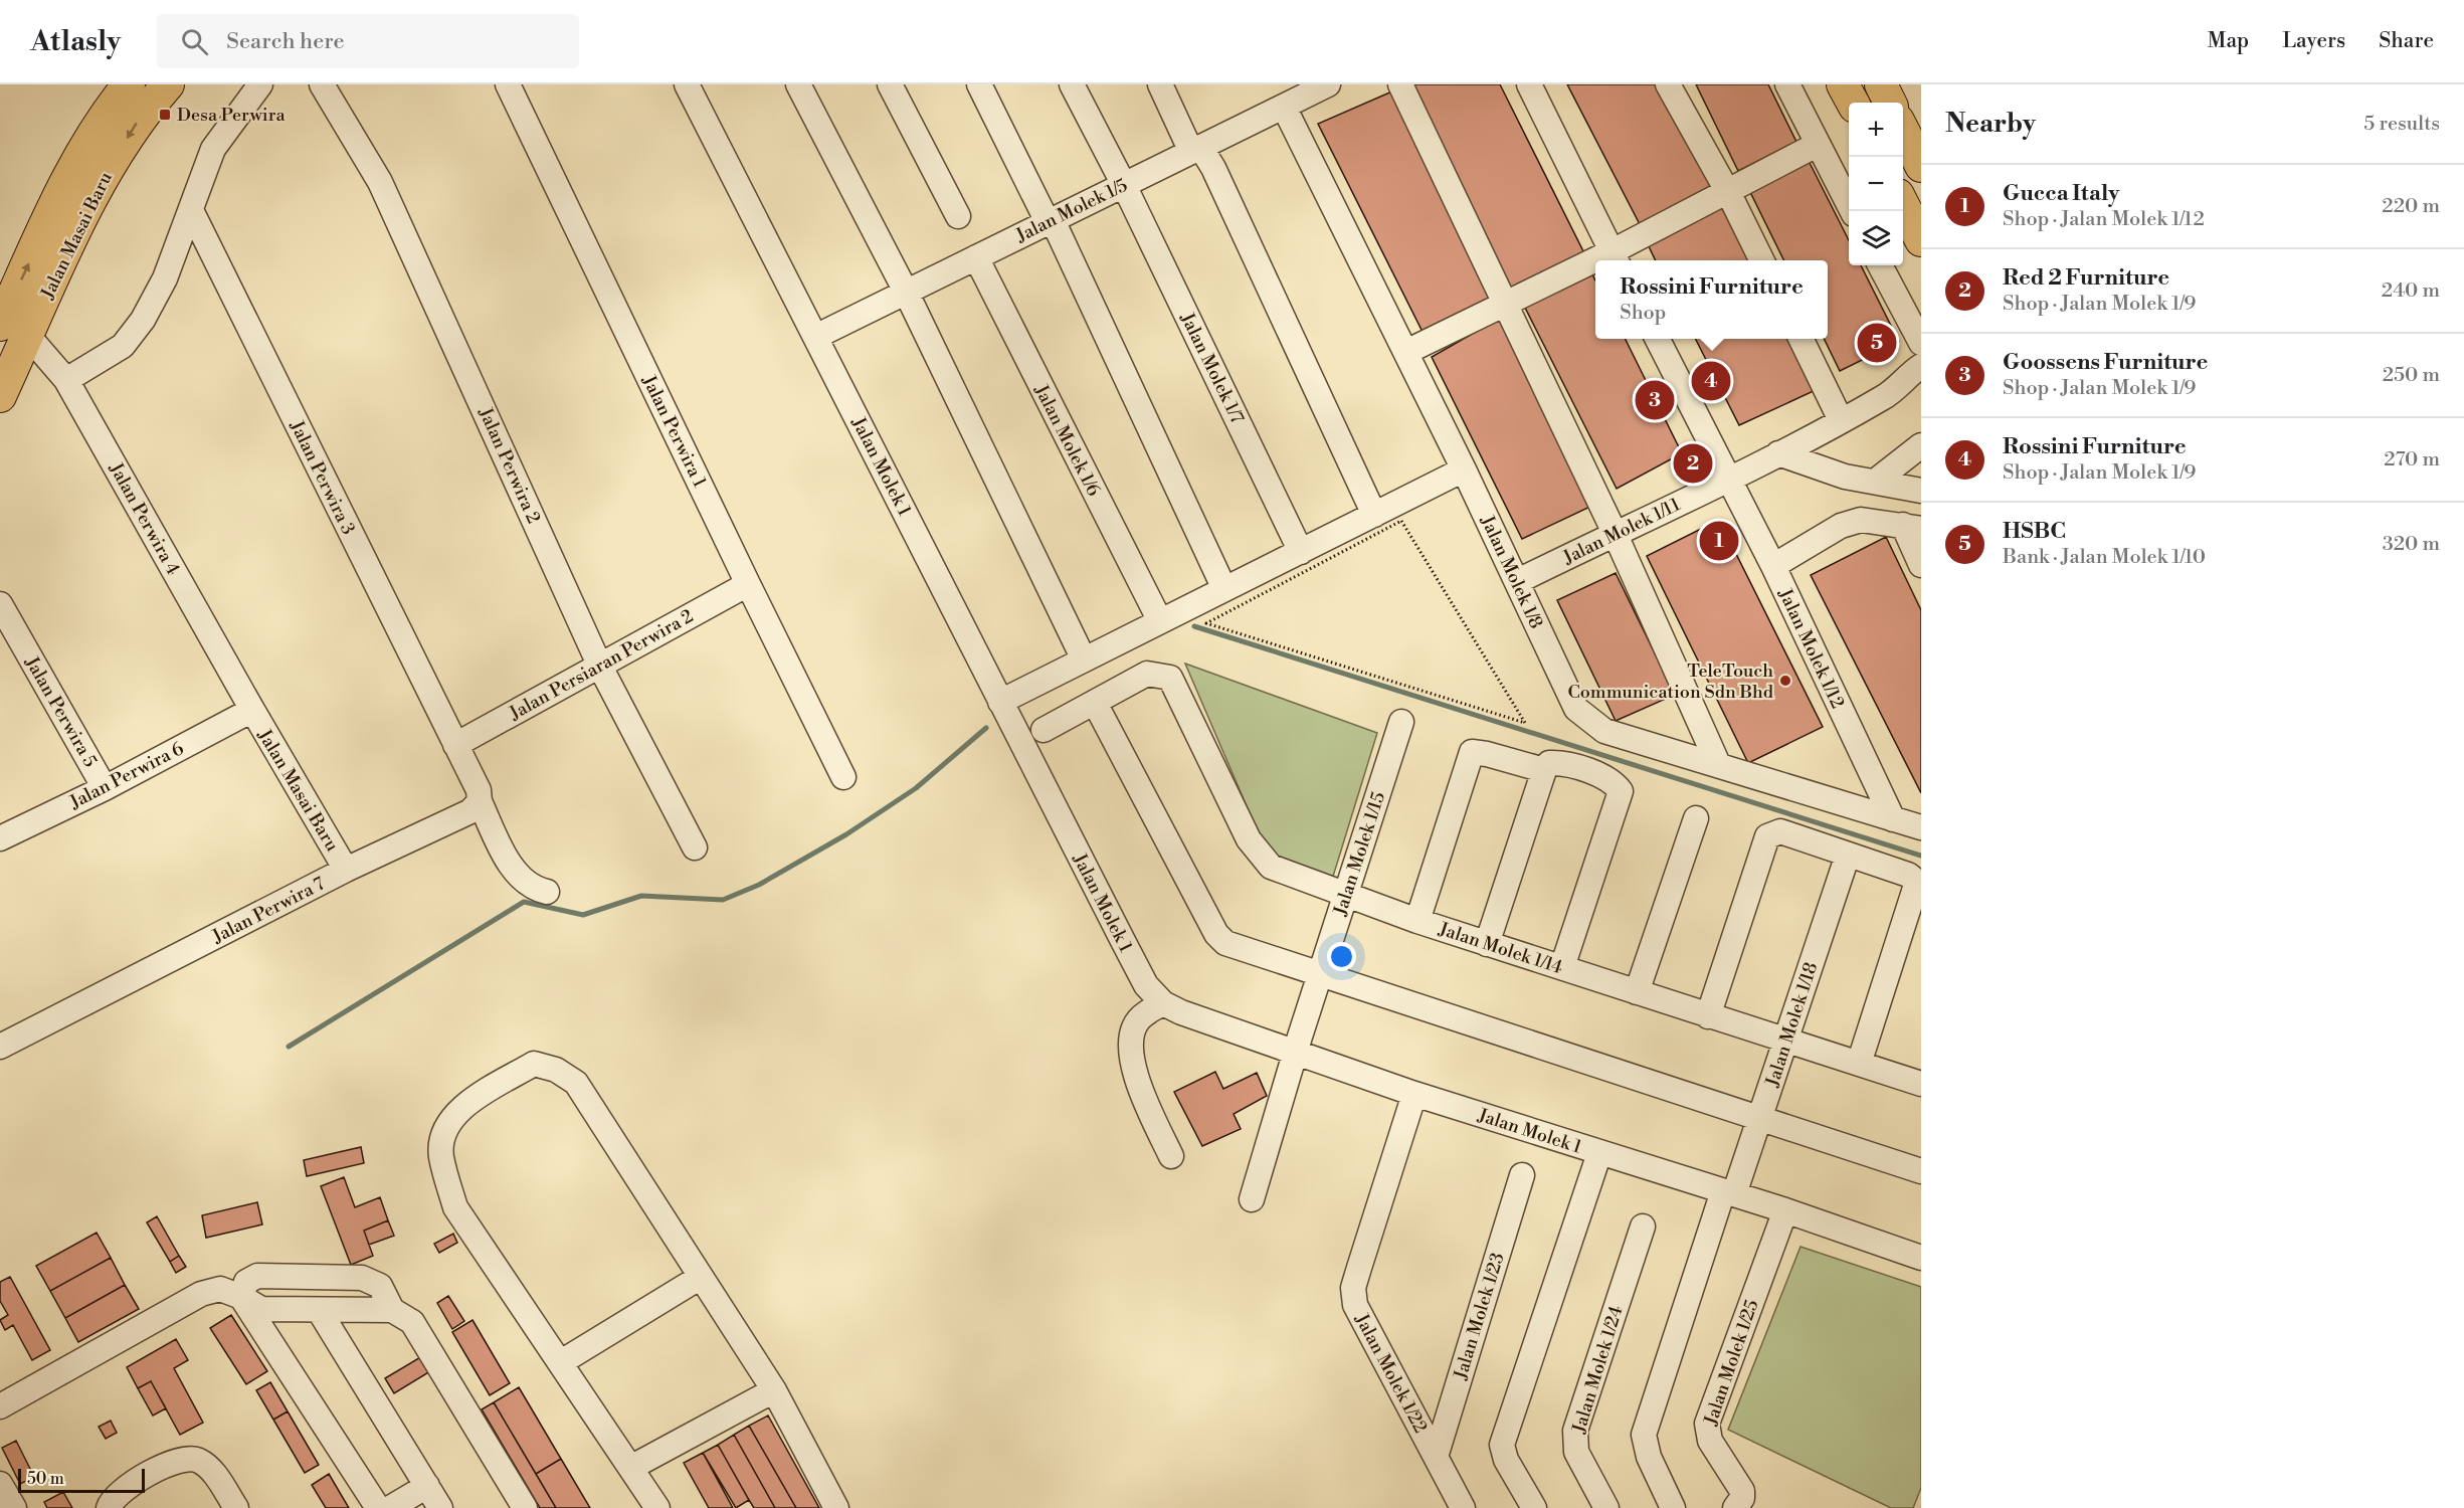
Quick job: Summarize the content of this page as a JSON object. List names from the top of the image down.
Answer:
{
  "streets": {
    "main road": ["Jalan Masai Baru"],
    "street": [
      "Jalan Molek 1/5",
      "Jalan Molek 1/7",
      "Jalan Perwira 1",
      "Jalan Molek 1/6",
      "Jalan Perwira 2",
      "Jalan Molek 1",
      "Jalan Perwira 3",
      "Jalan Perwira 4",
      "Jalan Molek 1/11",
      "Jalan Molek 1/8",
      "Jalan Molek 1/12",
      "Jalan Persiaran Perwira 2",
      "Jalan Perwira 5",
      "Jalan Perwira 6",
      "Jalan Molek 1/15",
      "Jalan Perwira 7",
      "Jalan Molek 1/14",
      "Jalan Molek 1/18",
      "Jalan Molek 1/23",
      "Jalan Molek 1/25",
      "Jalan Molek 1/24",
      "Jalan Molek 1/22"
    ]
  },
  "crossings": [
    ["Jalan Molek 1/5", "Jalan Molek 1/7"],
    ["Jalan Molek 1/5", "Jalan Molek 1/6"],
    ["Jalan Molek 1/5", "Jalan Molek 1"],
    ["Jalan Molek 1/5", "Jalan Molek 1/8"],
    ["Jalan Masai Baru", "Jalan Perwira 4"],
    ["Jalan Masai Baru", "Jalan Perwira 6"],
    ["Jalan Masai Baru", "Jalan Perwira 7"],
    ["Jalan Perwira 1", "Jalan Persiaran Perwira 2"],
    ["Jalan Perwira 2", "Jalan Persiaran Perwira 2"],
    ["Jalan Molek 1", "Jalan Molek 1/15"],
    ["Jalan Molek 1", "Jalan Molek 1/18"],
    ["Jalan Molek 1", "Jalan Molek 1/25"],
    ["Jalan Molek 1", "Jalan Molek 1/22"],
    ["Jalan Perwira 3", "Jalan Persiaran Perwira 2"],
    ["Jalan Perwira 4", "Jalan Perwira 6"],
    ["Jalan Molek 1/11", "Jalan Molek 1/8"],
    ["Jalan Molek 1/11", "Jalan Molek 1/12"],
    ["Jalan Molek 1/8", "Jalan Molek 1/12"],
    ["Jalan Perwira 5", "Jalan Perwira 6"],
    ["Jalan Molek 1/15", "Jalan Molek 1/14"],
    ["Jalan Molek 1/14", "Jalan Molek 1/18"],
    ["Jalan Molek 1/23", "Jalan Molek 1/22"]
  ],
  "places": {
    "transit": ["Desa Perwira"],
    "other": ["TeleTouch Communication Sdn Bhd"]
  },
  "scale_bar": "50 m",
  "page": {
    "header": "Atlasly",
    "search": "Search here",
    "nav": ["Map", "Layers", "Share"],
    "heading": ["Nearby", "5 results"],
    "map_buttons": ["+", "−"],
    "list": [
      {
        "mark": "1",
        "name": "Gucca Italy",
        "note": "Shop · Jalan Molek 1/12",
        "value": "220 m"
      },
      {
        "mark": "2",
        "name": "Red 2 Furniture",
        "note": "Shop · Jalan Molek 1/9",
        "value": "240 m"
      },
      {
        "mark": "3",
        "name": "Goossens Furniture",
        "note": "Shop · Jalan Molek 1/9",
        "value": "250 m"
      },
      {
        "mark": "4",
        "name": "Rossini Furniture",
        "note": "Shop · Jalan Molek 1/9",
        "value": "270 m"
      },
      {
        "mark": "5",
        "name": "HSBC",
        "note": "Bank · Jalan Molek 1/10",
        "value": "320 m"
      }
    ],
    "popup": ["Rossini Furniture", "Shop"],
    "pins": [
      "5",
      "4",
      "3",
      "2",
      "1"
    ],
    "scale": "50 m"
  }
}
